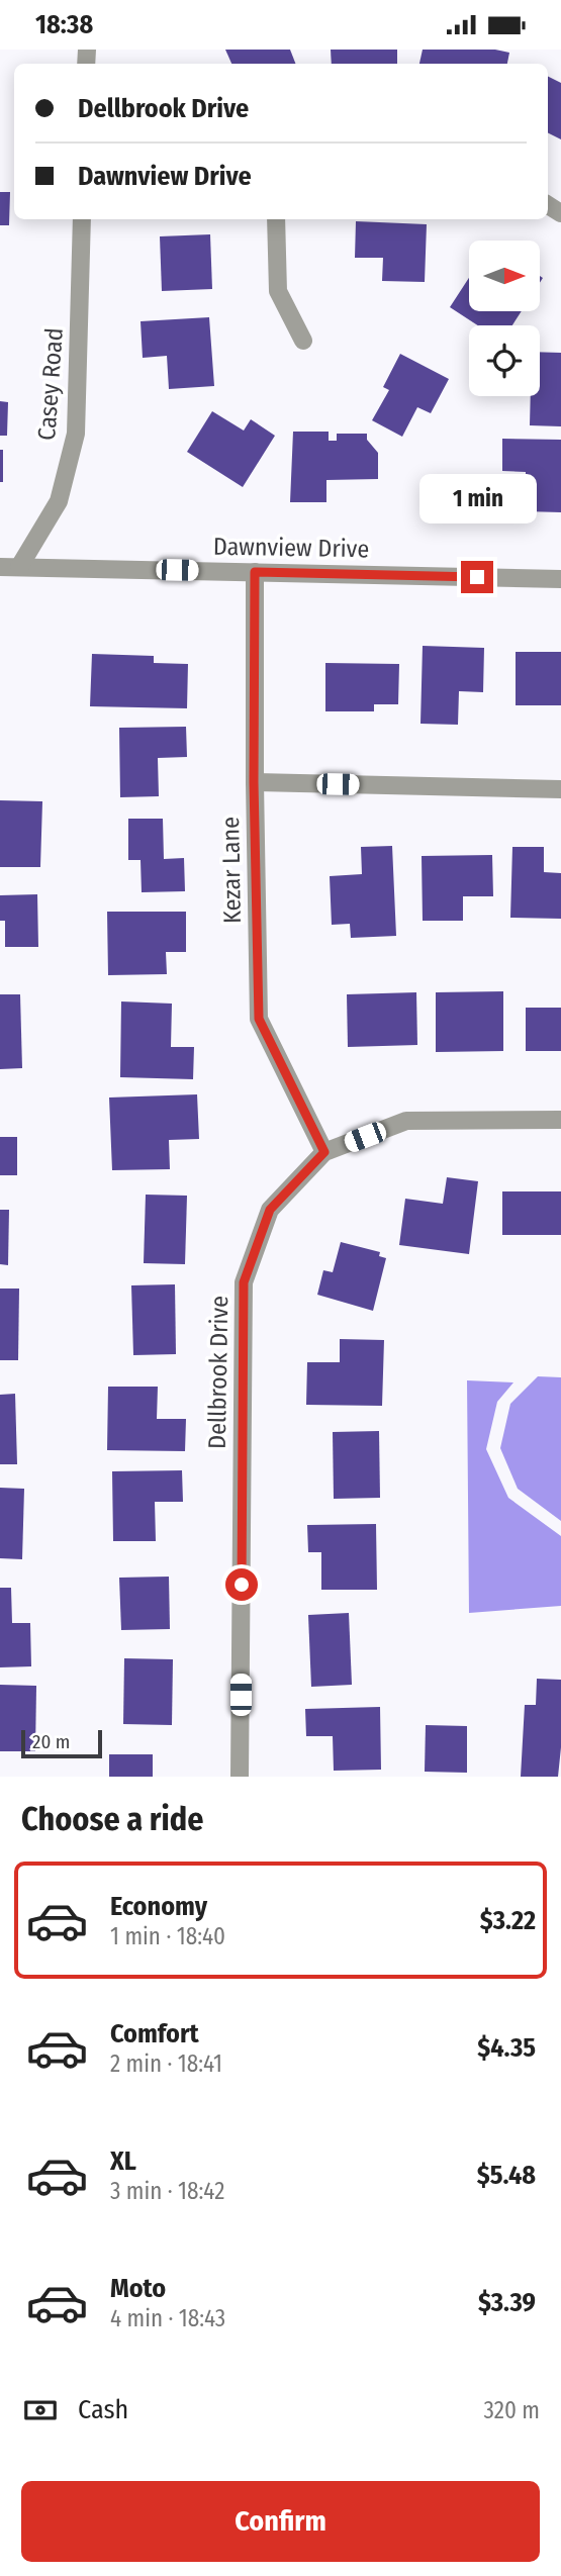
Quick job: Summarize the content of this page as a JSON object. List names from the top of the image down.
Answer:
{
  "streets": {
    "street": [
      "Casey Road",
      "Dawnview Drive",
      "Kezar Lane",
      "Dellbrook Drive"
    ]
  },
  "crossings": [
    ["Casey Road", "Dawnview Drive"],
    ["Dawnview Drive", "Kezar Lane"],
    ["Kezar Lane", "Dellbrook Drive"]
  ],
  "scale_bar": "20 m",
  "north": "right",
  "page": {
    "status": "18:38",
    "banner": ["Dellbrook Drive", "Dawnview Drive"],
    "bubble": "1 min",
    "scale": "20 m",
    "heading": "Choose a ride",
    "list": [
      {
        "name": "Economy",
        "note": "1 min · 18:40",
        "value": "$3.22"
      },
      {
        "name": "Comfort",
        "note": "2 min · 18:41",
        "value": "$4.35"
      },
      {
        "name": "XL",
        "note": "3 min · 18:42",
        "value": "$5.48"
      },
      {
        "name": "Moto",
        "note": "4 min · 18:43",
        "value": "$3.39"
      }
    ],
    "pay": ["Cash", "320 m"],
    "buttons": "Confirm"
  }
}
